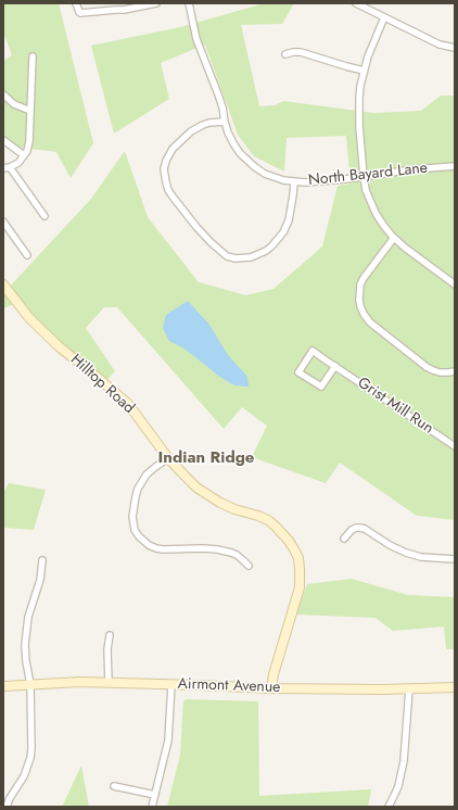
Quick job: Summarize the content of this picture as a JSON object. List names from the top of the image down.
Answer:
{
  "streets": {
    "street": [
      "North Bayard Lane",
      "Hilltop Road",
      "Grist Mill Run",
      "Airmont Avenue"
    ]
  },
  "crossings": [
    ["Hilltop Road", "Airmont Avenue"]
  ],
  "districts": ["Indian Ridge"]
}
